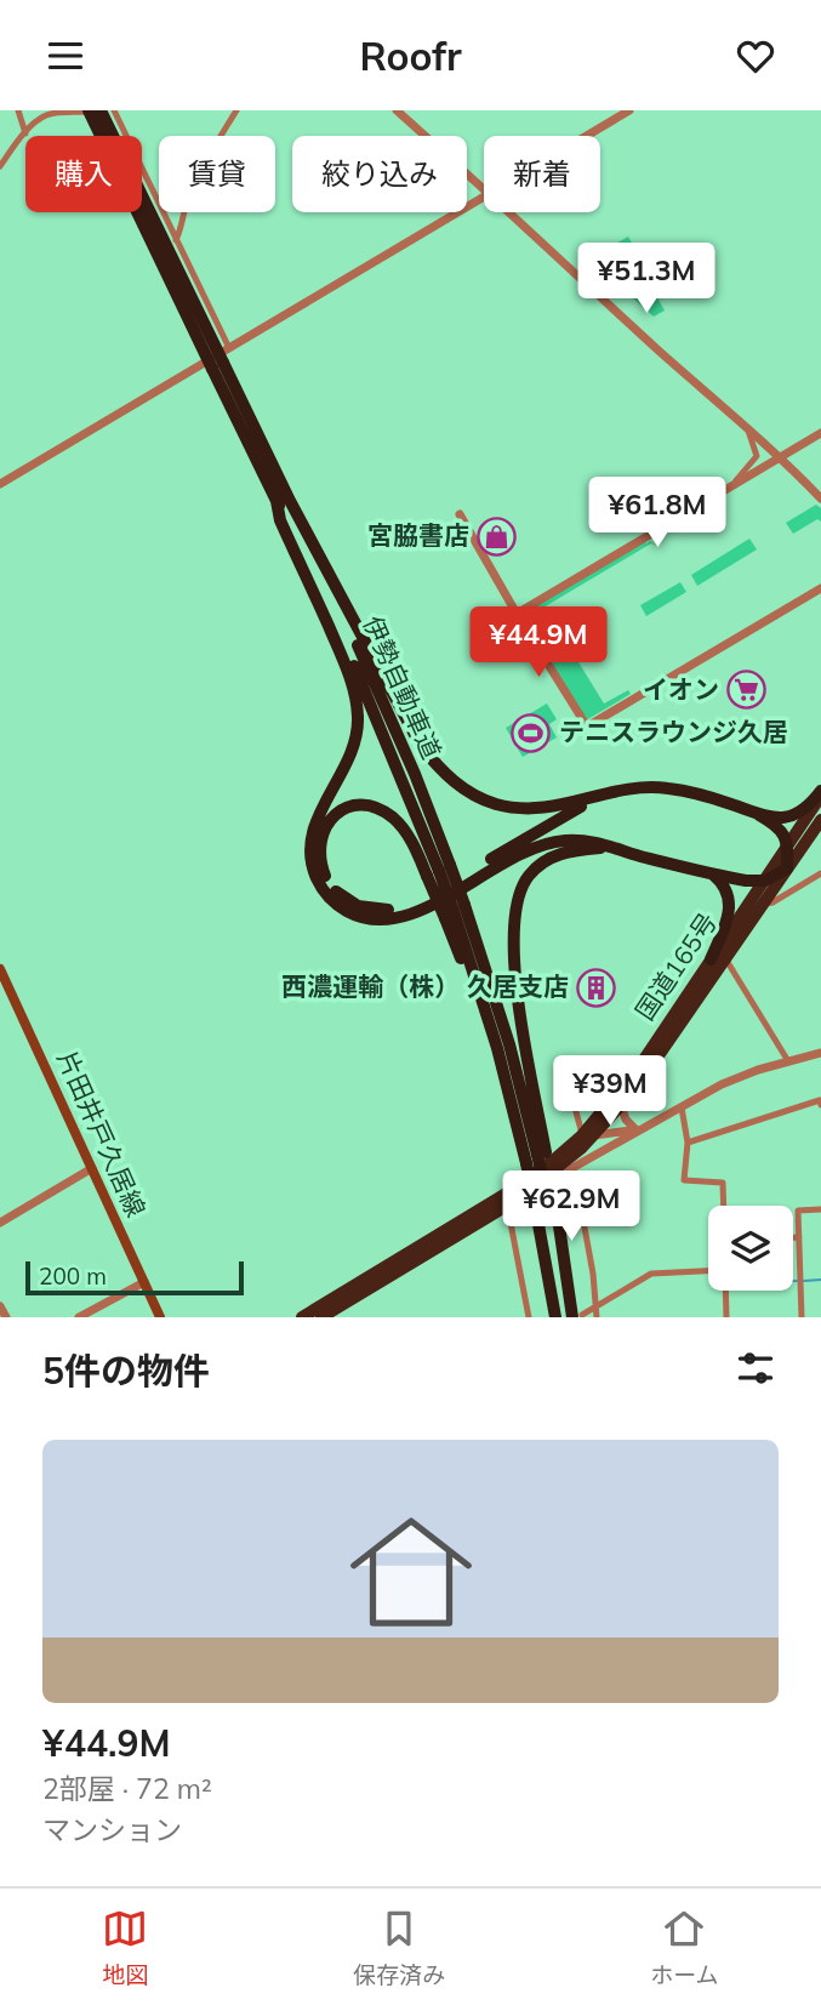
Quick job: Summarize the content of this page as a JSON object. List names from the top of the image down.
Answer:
{
  "streets": {
    "highway": ["伊勢自動車道", "国道165号"],
    "main road": ["片田井戸久居線"]
  },
  "places": {
    "shop": ["宮脇書店"],
    "supermarket": ["イオン"],
    "sports": ["テニスラウンジ久居"],
    "building": ["西濃運輸（株） 久居支店"]
  },
  "scale_bar": "200 m",
  "page": {
    "header": "Roofr",
    "chip": [
      "購入",
      "賃貸",
      "絞り込み",
      "新着"
    ],
    "price": [
      "¥51.3M",
      "¥61.8M",
      "¥44.9M",
      "¥39M",
      "¥62.9M"
    ],
    "scale": "200 m",
    "heading": "5件の物件",
    "list": [
      {
        "name": "¥44.9M",
        "note": "2部屋 · 72 m² · マンション"
      }
    ],
    "tabs": ["地図", "保存済み", "ホーム"]
  }
}
